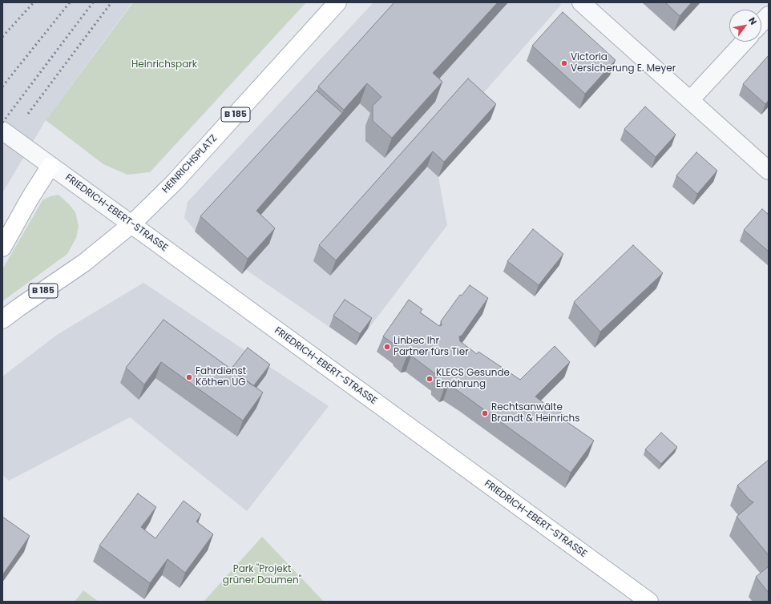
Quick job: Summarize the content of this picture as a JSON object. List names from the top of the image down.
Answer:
{
  "streets": {
    "main road": ["B 185", "HEINRICHSPLATZ", "FRIEDRICH-EBERT-STRASSE"]
  },
  "crossings": [
    ["B 185", "HEINRICHSPLATZ"],
    ["B 185", "FRIEDRICH-EBERT-STRASSE"],
    ["HEINRICHSPLATZ", "FRIEDRICH-EBERT-STRASSE"]
  ],
  "parks": ["Heinrichspark", "Park \"Projekt grüner Daumen\""],
  "places": [
    "Victoria Versicherung E. Meyer",
    "Linbec Ihr Partner fürs Tier",
    "Fahrdienst Köthen UG",
    "KLECS Gesunde Ernährung",
    "Rechtsanwälte Brandt & Heinrichs"
  ],
  "north": "top right"
}
